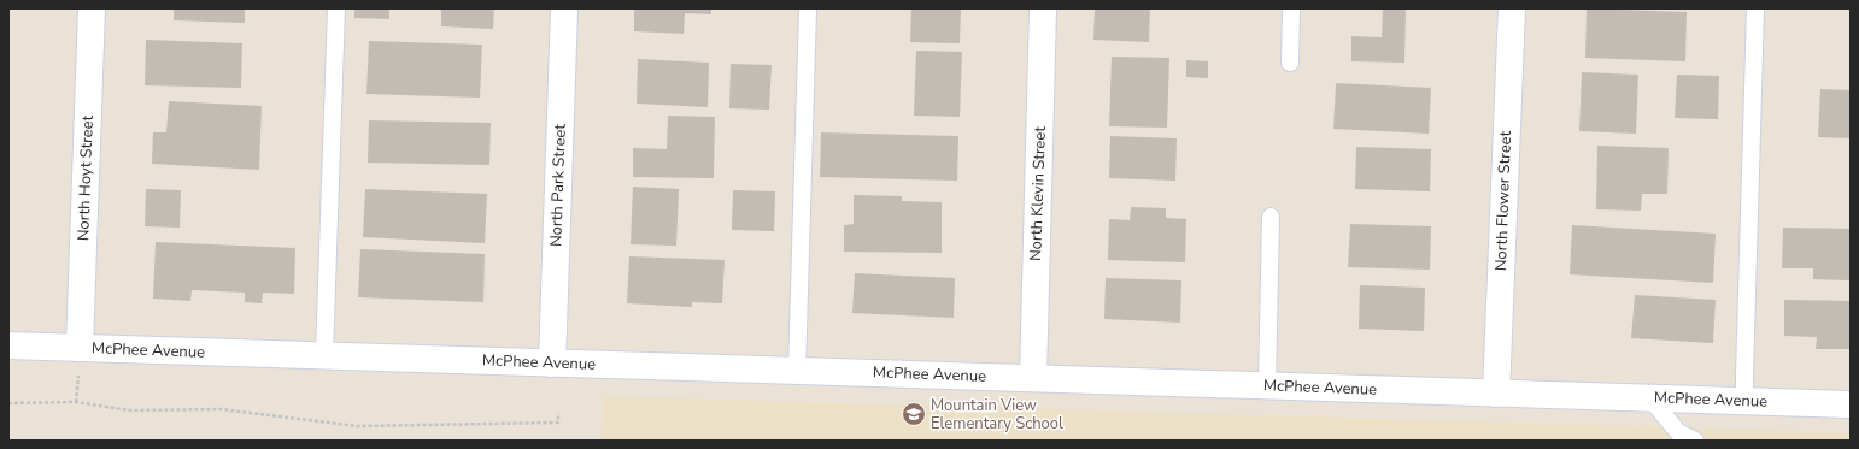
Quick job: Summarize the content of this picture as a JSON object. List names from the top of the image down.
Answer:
{
  "streets": {
    "street": [
      "North Hoyt Street",
      "North Park Street",
      "North Klevin Street",
      "North Flower Street",
      "McPhee Avenue"
    ]
  },
  "crossings": [
    ["North Hoyt Street", "McPhee Avenue"],
    ["North Park Street", "McPhee Avenue"],
    ["North Klevin Street", "McPhee Avenue"],
    ["North Flower Street", "McPhee Avenue"]
  ],
  "places": {
    "school or university": ["Mountain View Elementary School"]
  }
}
